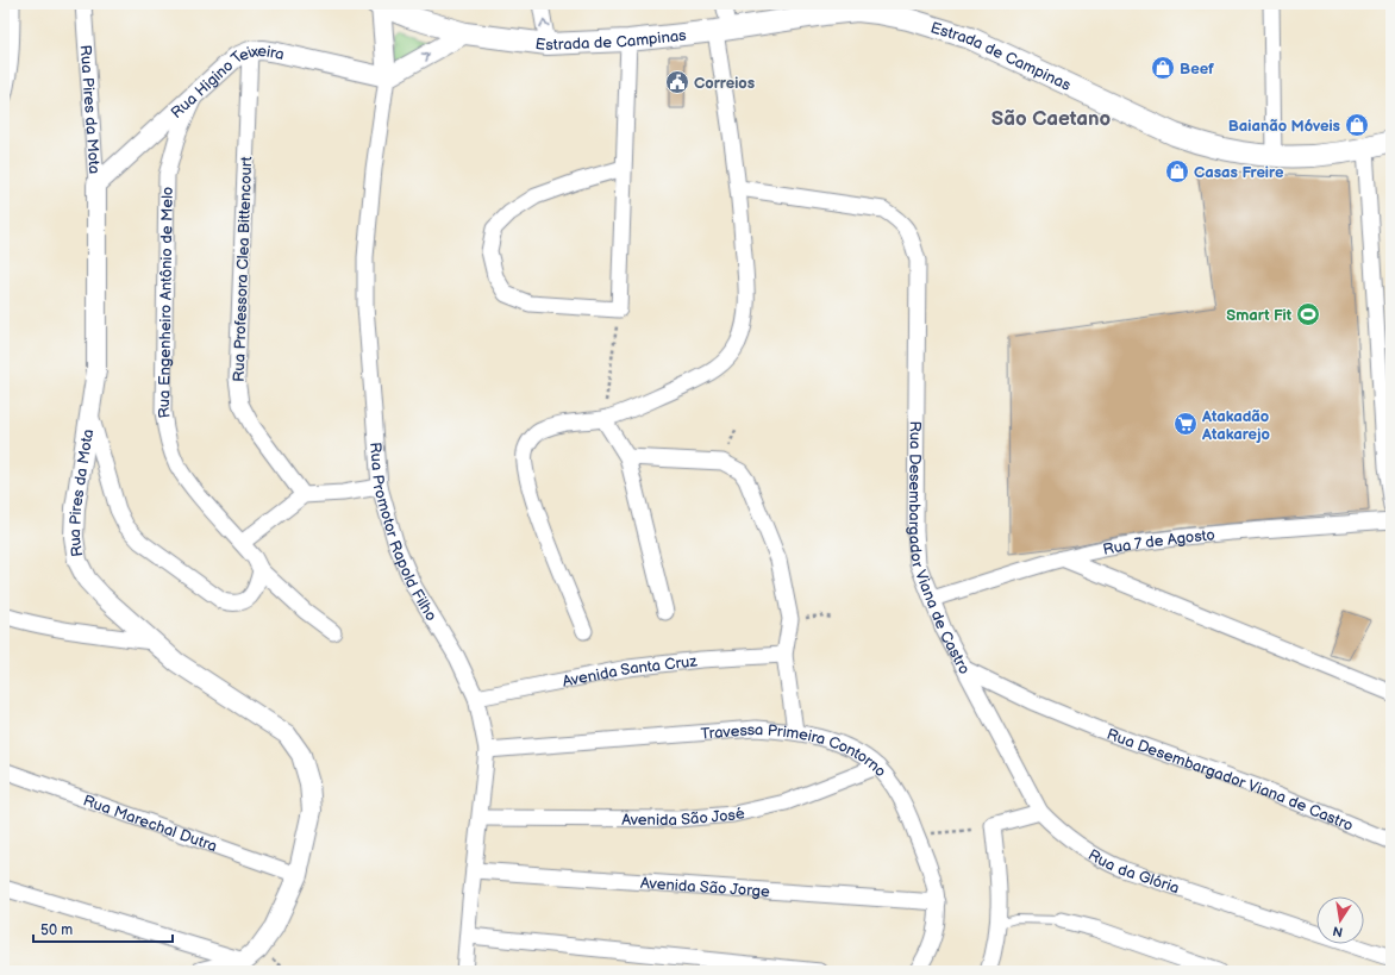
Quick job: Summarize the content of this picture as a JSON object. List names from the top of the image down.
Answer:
{
  "streets": {
    "main road": ["Estrada de Campinas"],
    "street": [
      "Rua Higino Teixeira",
      "Rua Pires da Mota",
      "Rua Professora Clea Bittencourt",
      "Rua Engenheiro Antônio de Melo",
      "Rua Promotor Rapold Filho",
      "Rua 7 de Agosto",
      "Rua Desembargador Viana de Castro",
      "Avenida Santa Cruz",
      "Travessa Primeira Contorno",
      "Avenida São José",
      "Rua Marechal Dutra",
      "Rua da Glória",
      "Avenida São Jorge"
    ]
  },
  "crossings": [
    ["Estrada de Campinas", "Rua Promotor Rapold Filho"],
    ["Rua Higino Teixeira", "Rua Pires da Mota"],
    ["Rua Higino Teixeira", "Rua Professora Clea Bittencourt"],
    ["Rua Higino Teixeira", "Rua Engenheiro Antônio de Melo"],
    ["Rua Higino Teixeira", "Rua Promotor Rapold Filho"],
    ["Rua Pires da Mota", "Rua Marechal Dutra"],
    ["Rua Promotor Rapold Filho", "Avenida Santa Cruz"],
    ["Rua Promotor Rapold Filho", "Travessa Primeira Contorno"],
    ["Rua Promotor Rapold Filho", "Avenida São José"],
    ["Rua Promotor Rapold Filho", "Avenida São Jorge"],
    ["Rua 7 de Agosto", "Rua Desembargador Viana de Castro"],
    ["Rua Desembargador Viana de Castro", "Rua da Glória"],
    ["Travessa Primeira Contorno", "Avenida São José"],
    ["Travessa Primeira Contorno", "Avenida São Jorge"]
  ],
  "districts": ["São Caetano"],
  "places": {
    "shop": ["Beef", "Baianão Móveis", "Casas Freire"],
    "public building": ["Correios"],
    "sports": ["Smart Fit"],
    "supermarket": ["Atakadão Atakarejo"]
  },
  "scale_bar": "50 m",
  "north": "bottom"
}
